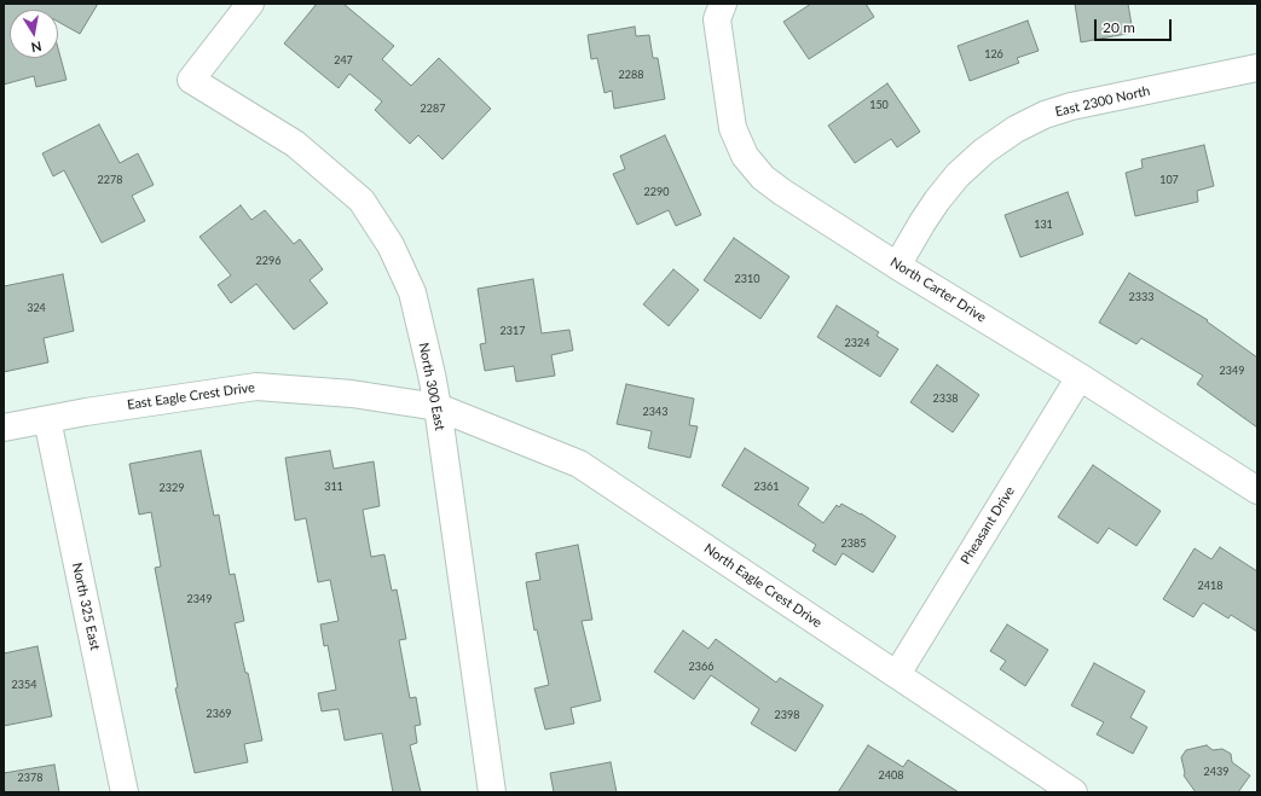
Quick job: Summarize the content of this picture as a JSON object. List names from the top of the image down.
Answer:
{
  "streets": {
    "street": [
      "East 2300 North",
      "North Carter Drive",
      "North 300 East",
      "East Eagle Crest Drive",
      "Pheasant Drive",
      "North Eagle Crest Drive",
      "North 325 East"
    ]
  },
  "crossings": [
    ["East 2300 North", "North Carter Drive"],
    ["North Carter Drive", "Pheasant Drive"],
    ["North 300 East", "East Eagle Crest Drive"],
    ["North 300 East", "North Eagle Crest Drive"],
    ["East Eagle Crest Drive", "North Eagle Crest Drive"],
    ["East Eagle Crest Drive", "North 325 East"],
    ["Pheasant Drive", "North Eagle Crest Drive"]
  ],
  "house_numbers": [
    "126",
    "247",
    "2288",
    "150",
    "2287",
    "2278",
    "107",
    "2290",
    "131",
    "2296",
    "2310",
    "2333",
    "324",
    "2317",
    "2324",
    "2349",
    "2338",
    "2343",
    "311",
    "2361",
    "2329",
    "2385",
    "2418",
    "2349",
    "2366",
    "2354",
    "2369",
    "2398",
    "2439",
    "2408",
    "2378"
  ],
  "scale_bar": "20 m",
  "north": "bottom"
}
